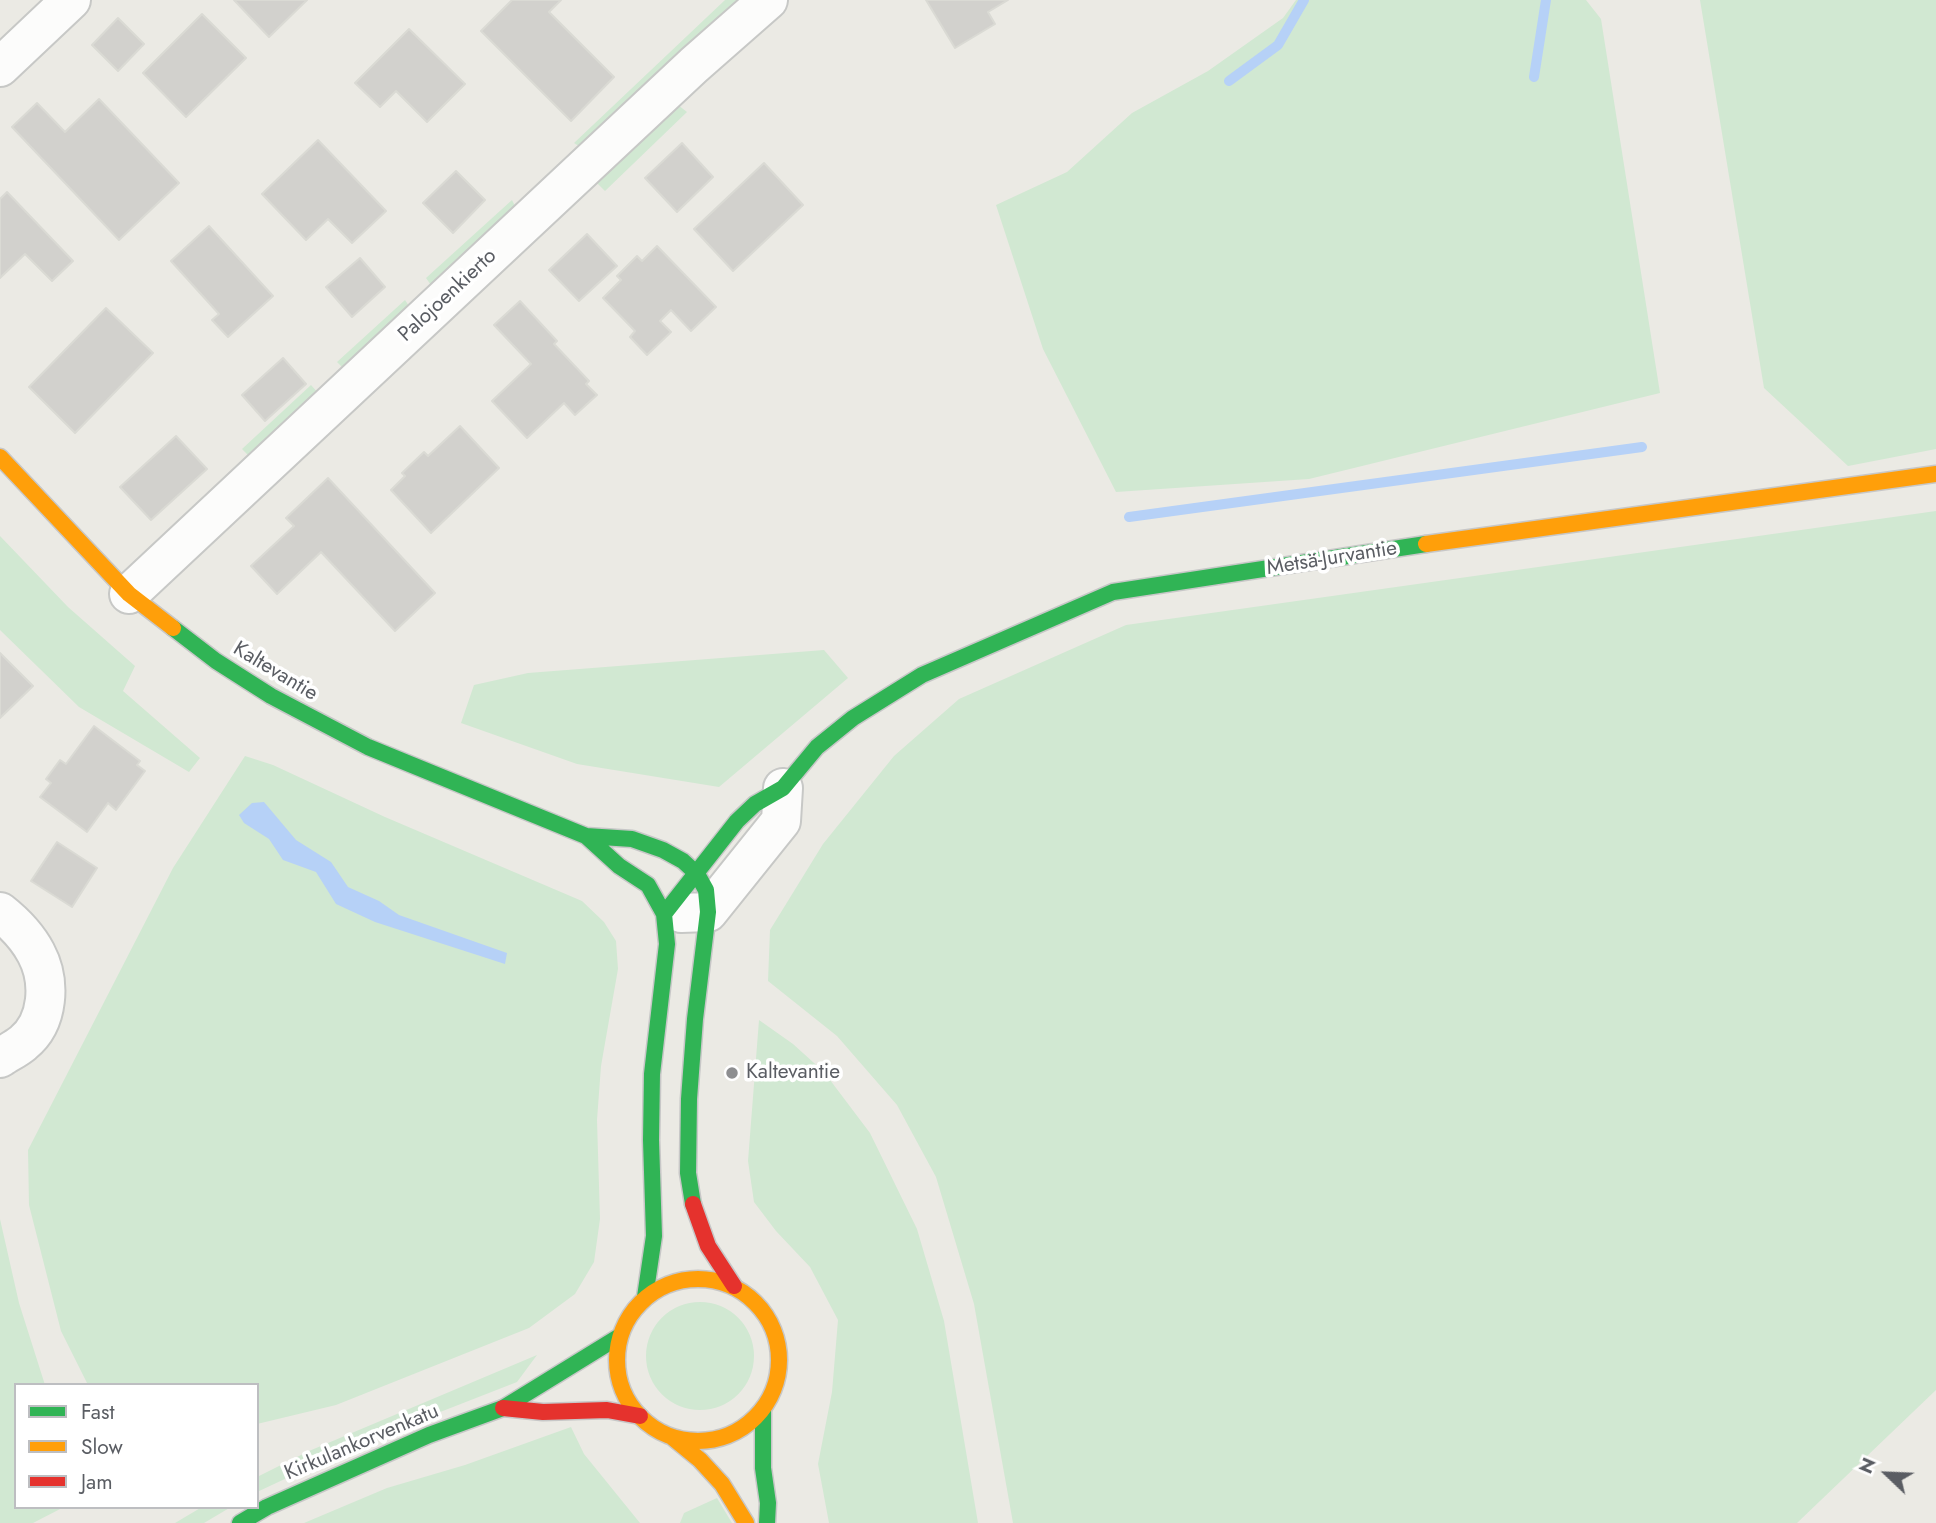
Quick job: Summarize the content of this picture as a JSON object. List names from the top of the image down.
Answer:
{
  "streets": {
    "street": [
      "Palojoenkierto",
      "Metsä-Jurvantie",
      "Kaltevantie",
      "Kirkulankorvenkatu"
    ]
  },
  "crossings": [
    ["Palojoenkierto", "Kaltevantie"],
    ["Metsä-Jurvantie", "Kaltevantie"],
    ["Kaltevantie", "Kirkulankorvenkatu"]
  ],
  "places": ["Kaltevantie"],
  "legend": ["Fast", "Slow", "Jam"],
  "north": "top left"
}
